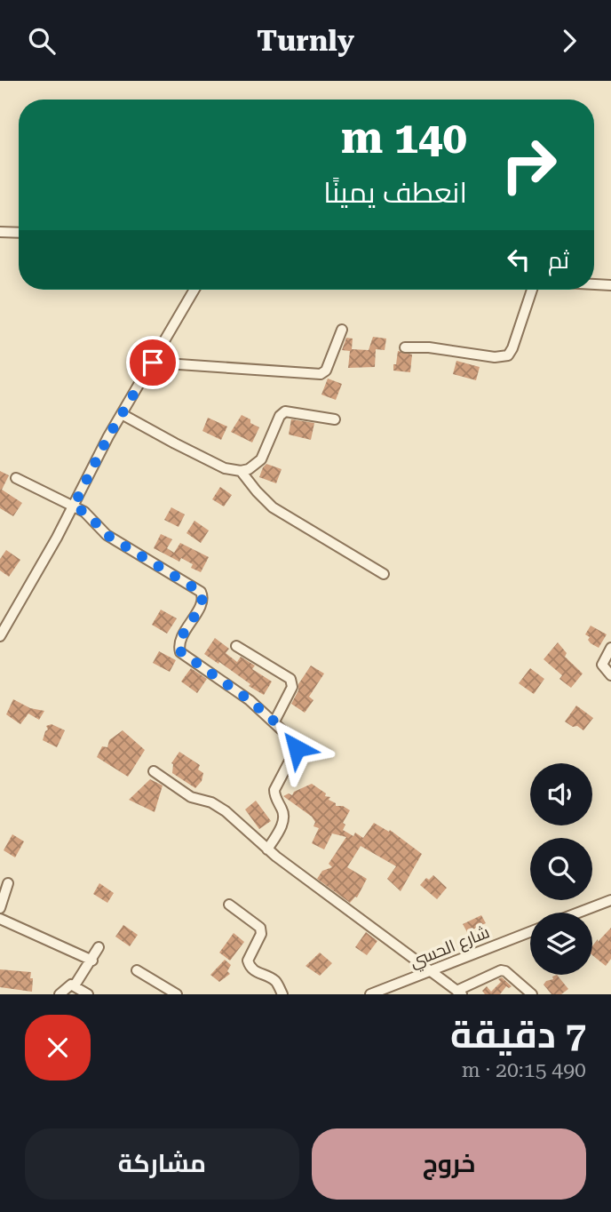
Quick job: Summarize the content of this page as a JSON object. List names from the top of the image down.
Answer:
{
  "streets": {
    "street": ["شارع الحسي"]
  },
  "page": {
    "header": "Turnly",
    "turn": ["140 m", "انعطف يمينًا"],
    "then": "ثم",
    "heading": ["7 دقيقة", "490 m · 20:15"],
    "buttons": ["خروج", "مشاركة"]
  }
}
